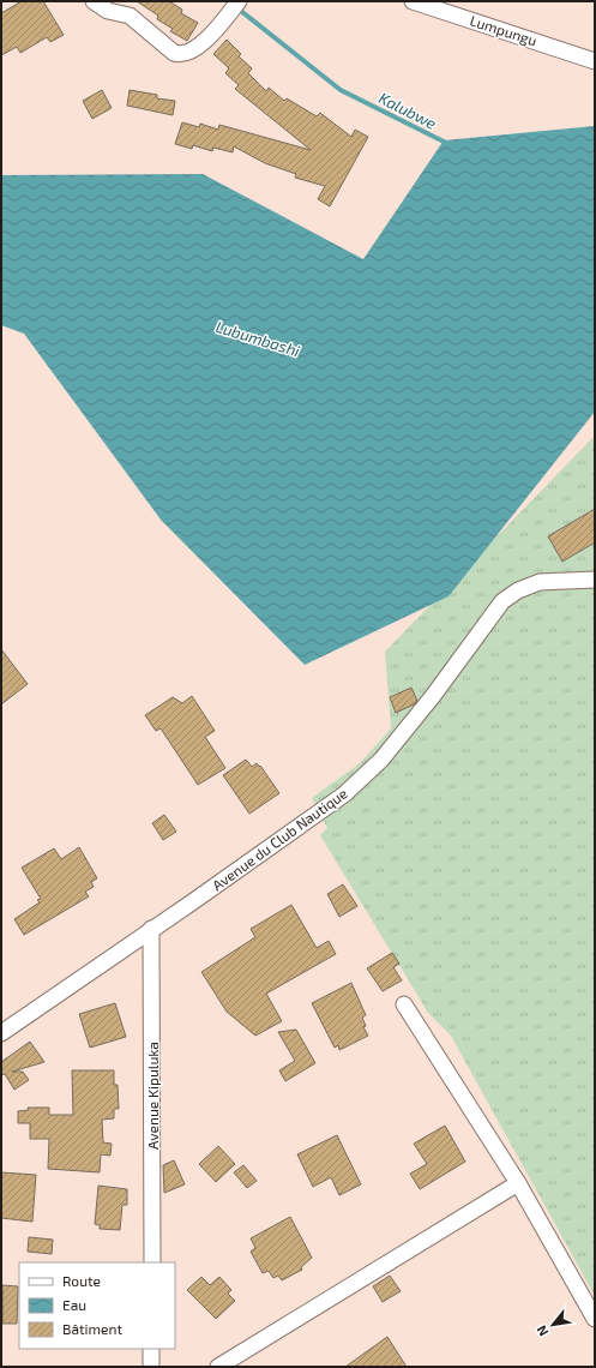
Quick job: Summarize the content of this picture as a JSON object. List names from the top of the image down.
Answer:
{
  "streets": {
    "street": ["Lumpungu", "Avenue du Club Nautique", "Avenue Kipuluka"]
  },
  "crossings": [
    ["Avenue du Club Nautique", "Avenue Kipuluka"]
  ],
  "water": ["Kalubwe", "Lubumbashi"],
  "legend": ["Route", "Eau", "Bâtiment"],
  "north": "bottom left"
}
